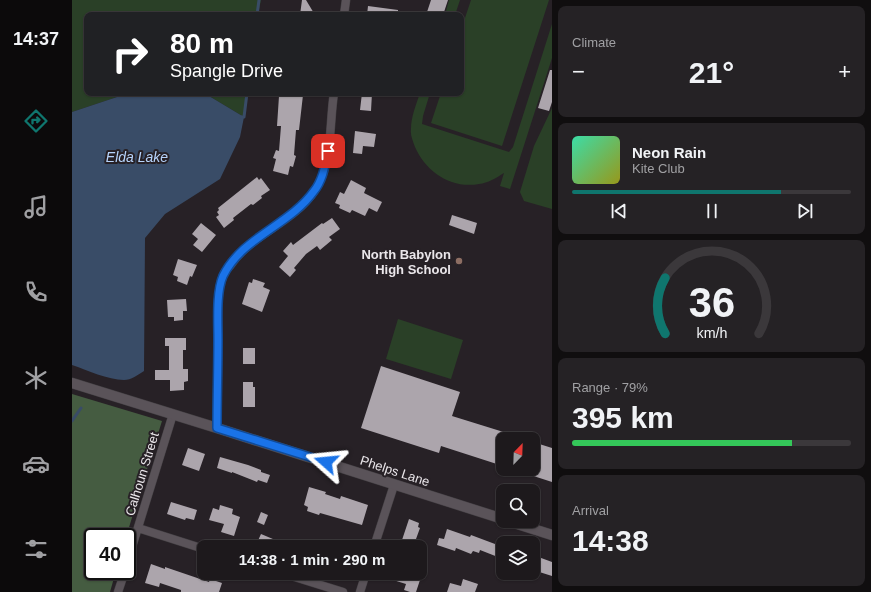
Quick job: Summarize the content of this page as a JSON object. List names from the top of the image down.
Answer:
{
  "streets": {
    "street": ["Phelps Lane", "Calhoun Street"]
  },
  "crossings": [
    ["Phelps Lane", "Calhoun Street"]
  ],
  "water": ["Elda Lake"],
  "places": ["North Babylon High School"],
  "north": "top right",
  "page": {
    "tabs": "14:37",
    "tile": [
      "Climate",
      ["Range · 79%", "395 km"],
      ["Arrival", "14:38"]
    ],
    "turn": ["80 m", "Spangle Drive"],
    "heat": ["−", "21°", "+"],
    "song": ["Neon Rain", "Kite Club"],
    "limit": "40",
    "trip": "14:38 · 1 min · 290 m",
    "gauge": ["36", "km/h"]
  }
}
